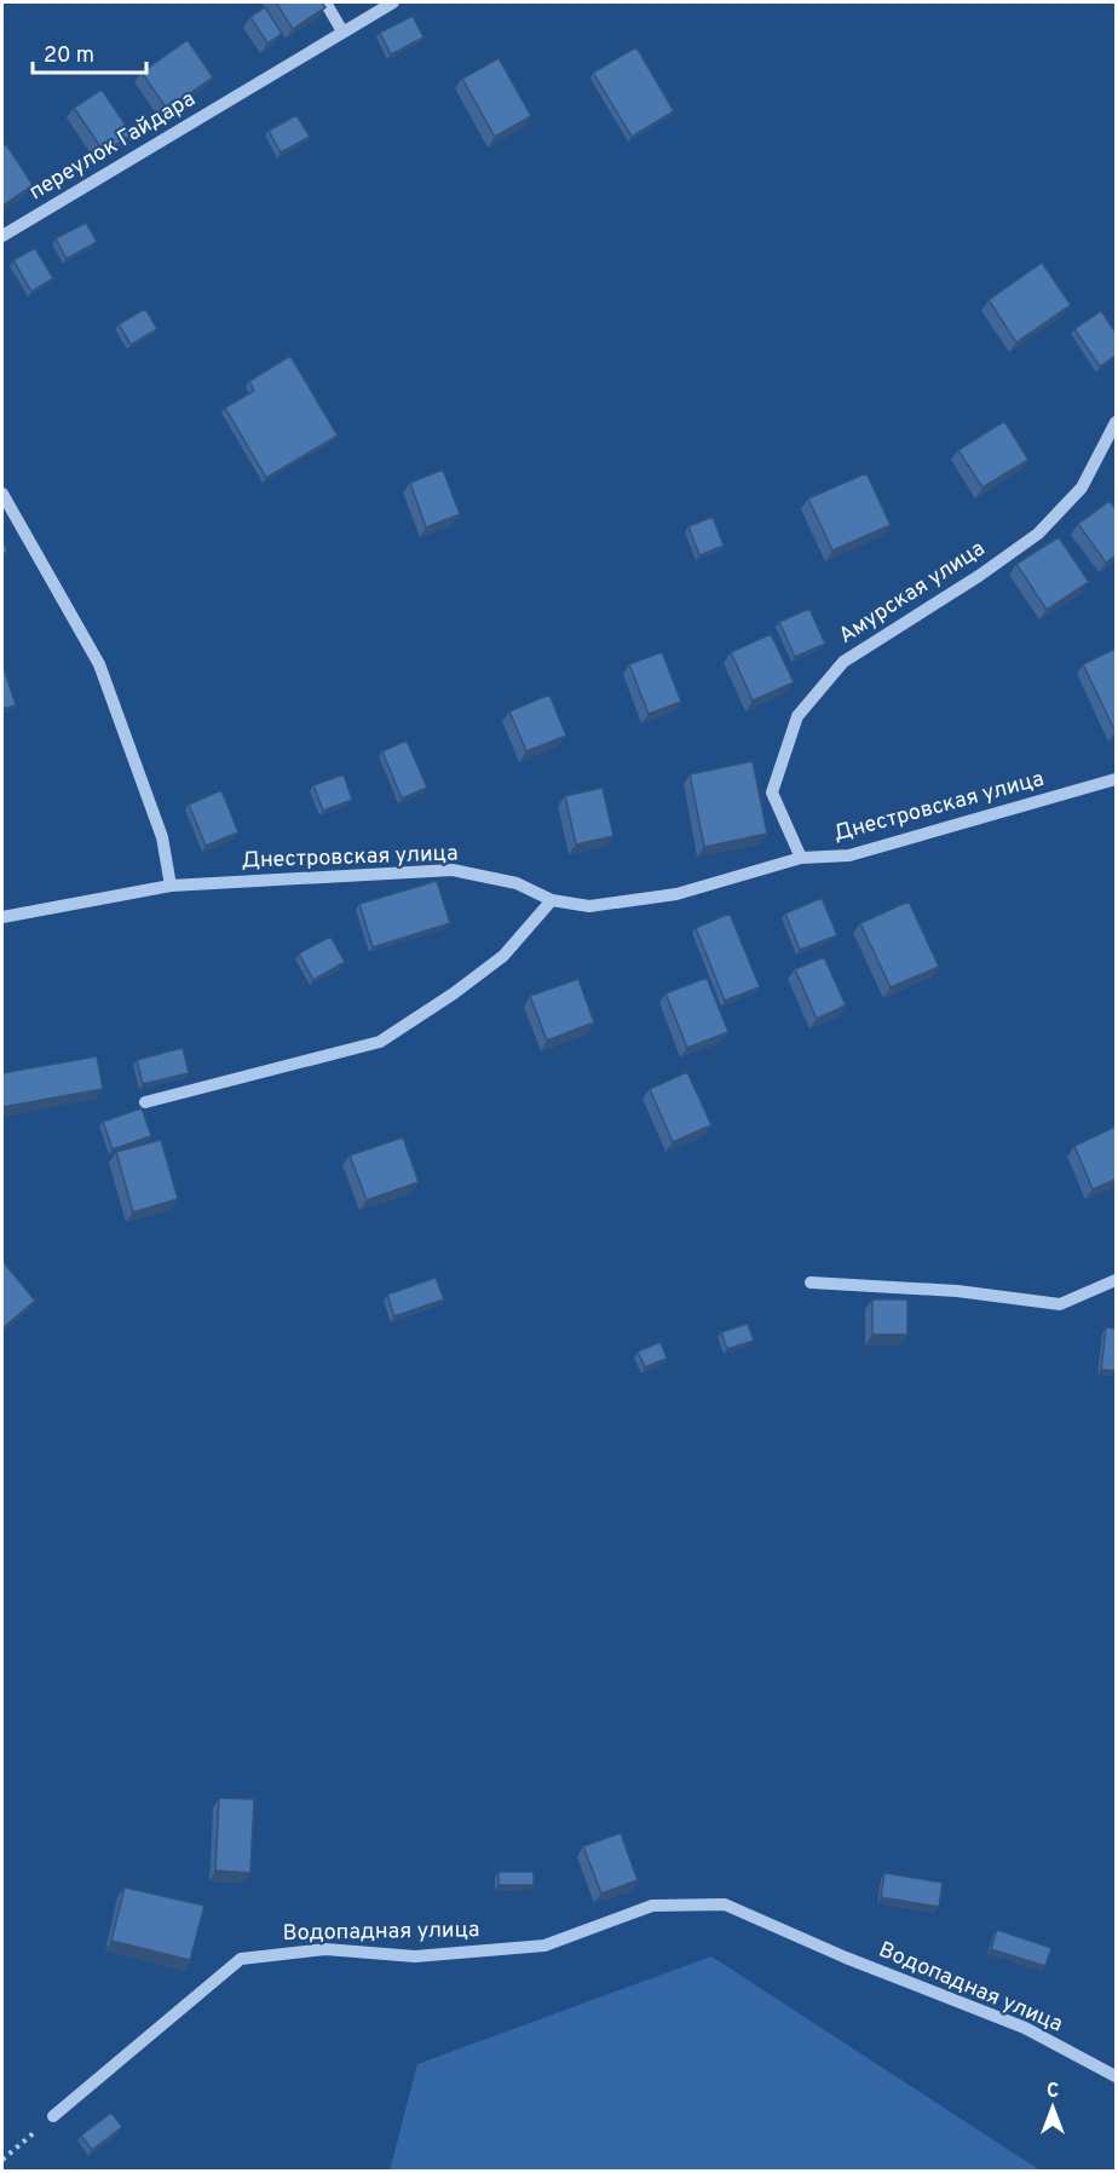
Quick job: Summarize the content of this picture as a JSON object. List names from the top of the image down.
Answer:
{
  "streets": {
    "street": [
      "переулок Гайдара",
      "Амурская улица",
      "Днестровская улица",
      "Водопадная улица"
    ]
  },
  "crossings": [
    ["Амурская улица", "Днестровская улица"]
  ],
  "scale_bar": "20 m",
  "north": "top"
}
